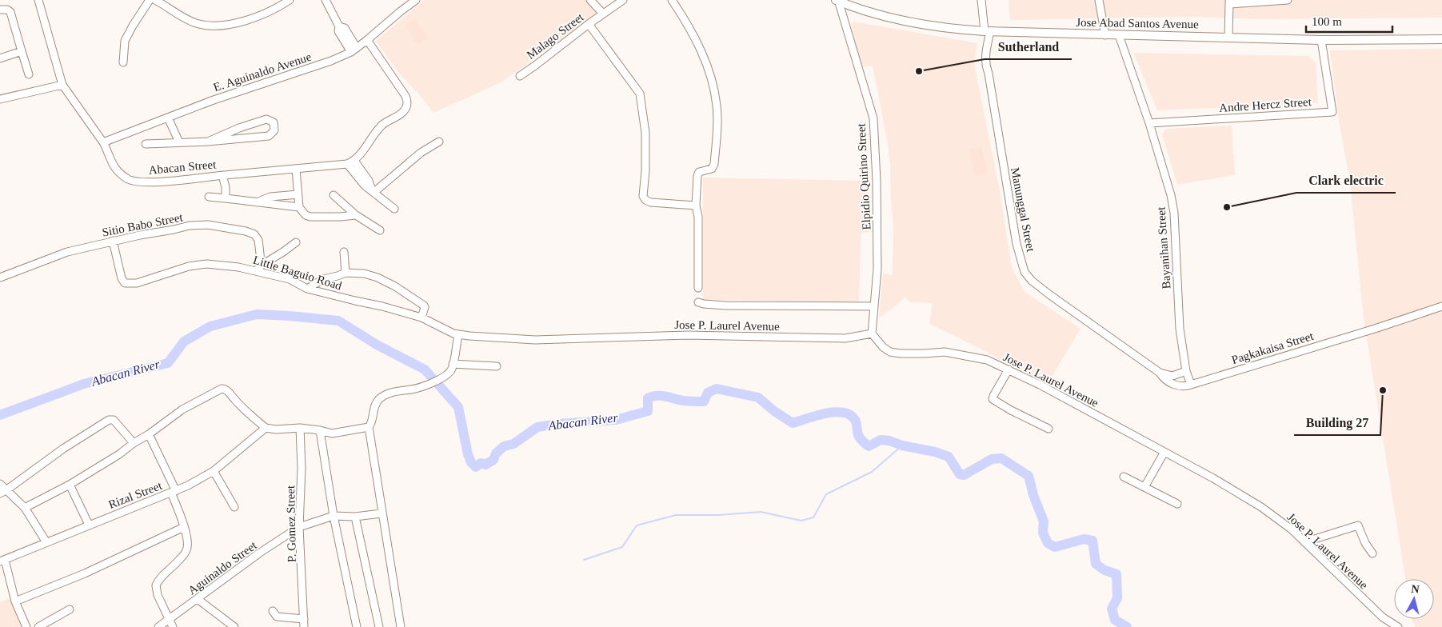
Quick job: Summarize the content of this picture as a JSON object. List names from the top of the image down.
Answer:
{
  "streets": {
    "main road": ["Jose Abad Santos Avenue"],
    "street": [
      "Malago Street",
      "E. Aguinaldo Avenue",
      "Andre Hercz Street",
      "Abacan Street",
      "Elpidio Quirino Street",
      "Manunggal Street",
      "Sitio Babo Street",
      "Bayanihan Street",
      "Little Baguio Road",
      "Jose P. Laurel Avenue",
      "Pagkakaisa Street",
      "Rizal Street",
      "P. Gomez Street",
      "Aguinaldo Street"
    ]
  },
  "crossings": [
    ["Jose Abad Santos Avenue", "Andre Hercz Street"],
    ["Jose Abad Santos Avenue", "Elpidio Quirino Street"],
    ["Jose Abad Santos Avenue", "Manunggal Street"],
    ["Jose Abad Santos Avenue", "Bayanihan Street"],
    ["E. Aguinaldo Avenue", "Abacan Street"],
    ["Andre Hercz Street", "Bayanihan Street"],
    ["Elpidio Quirino Street", "Jose P. Laurel Avenue"],
    ["Sitio Babo Street", "Little Baguio Road"],
    ["Little Baguio Road", "Jose P. Laurel Avenue"],
    ["P. Gomez Street", "Aguinaldo Street"]
  ],
  "water": ["Abacan River"],
  "places": ["Sutherland", "Clark electric", "Building 27"],
  "scale_bar": "100 m",
  "north": "top"
}
